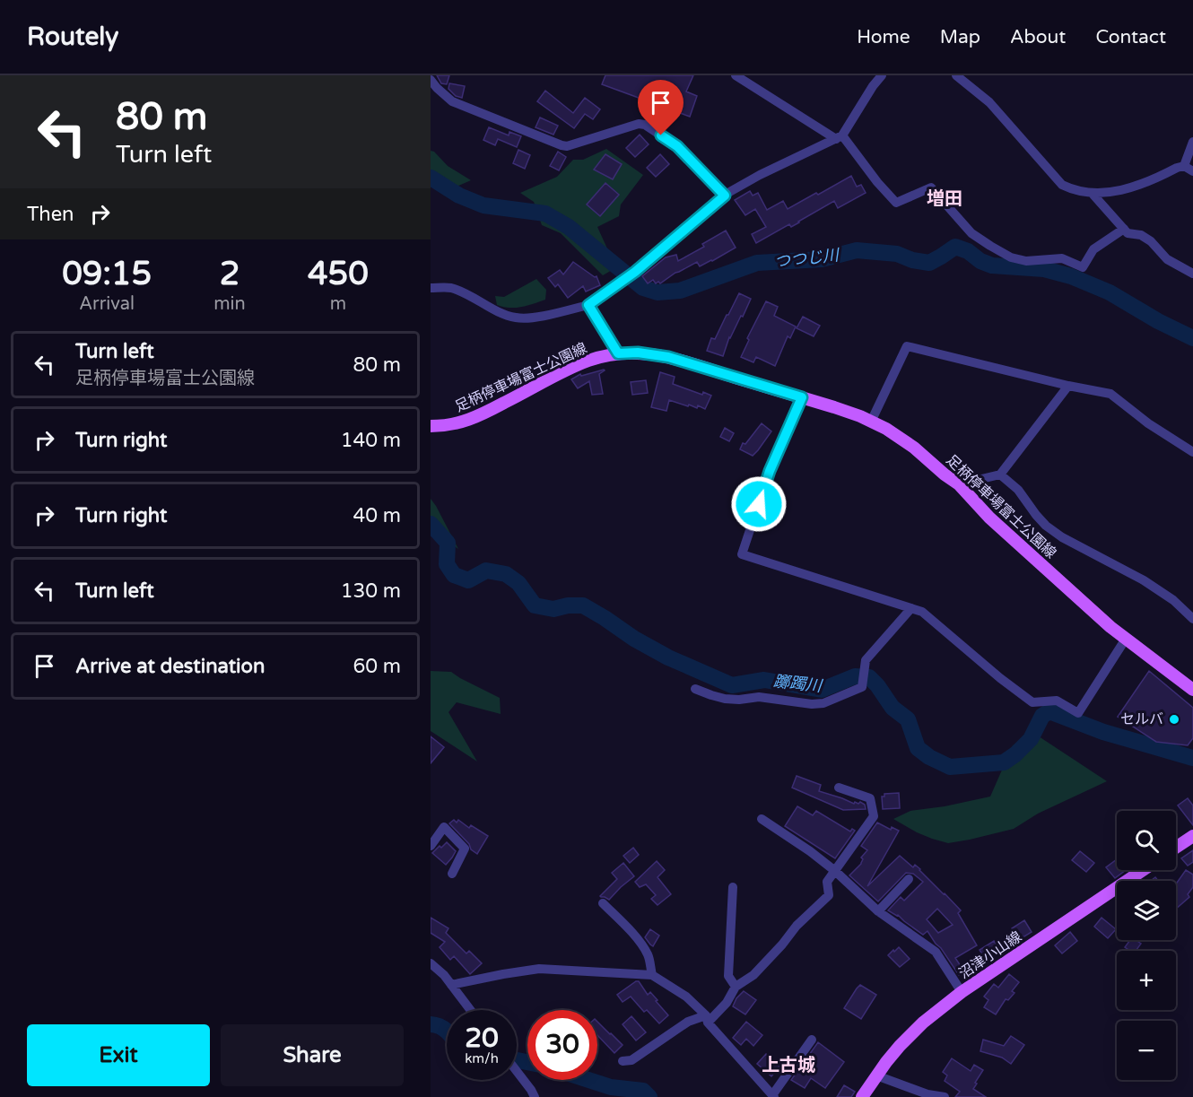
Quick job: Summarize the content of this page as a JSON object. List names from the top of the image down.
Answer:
{
  "streets": {
    "main road": ["足柄停車場富士公園線", "沼津小山線"]
  },
  "districts": ["増田", "上古城"],
  "water": ["つつじ川", "躑躅川"],
  "places": ["セルバ"],
  "page": {
    "header": "Routely",
    "nav": [
      "Home",
      "Map",
      "About",
      "Contact"
    ],
    "turn": ["80 m", "Turn left"],
    "then": "Then",
    "eta": [
      "09:15",
      "Arrival",
      "2",
      "min",
      "450",
      "m"
    ],
    "list": [
      {
        "name": "Turn left",
        "note": "足柄停車場富士公園線",
        "value": "80 m"
      },
      {
        "name": "Turn right",
        "value": "140 m"
      },
      {
        "name": "Turn right",
        "value": "40 m"
      },
      {
        "name": "Turn left",
        "value": "130 m"
      },
      {
        "name": "Arrive at destination",
        "value": "60 m"
      }
    ],
    "map_buttons": ["+", "−"],
    "speed": "20 km/h",
    "limit": "30",
    "buttons": ["Exit", "Share"]
  }
}
